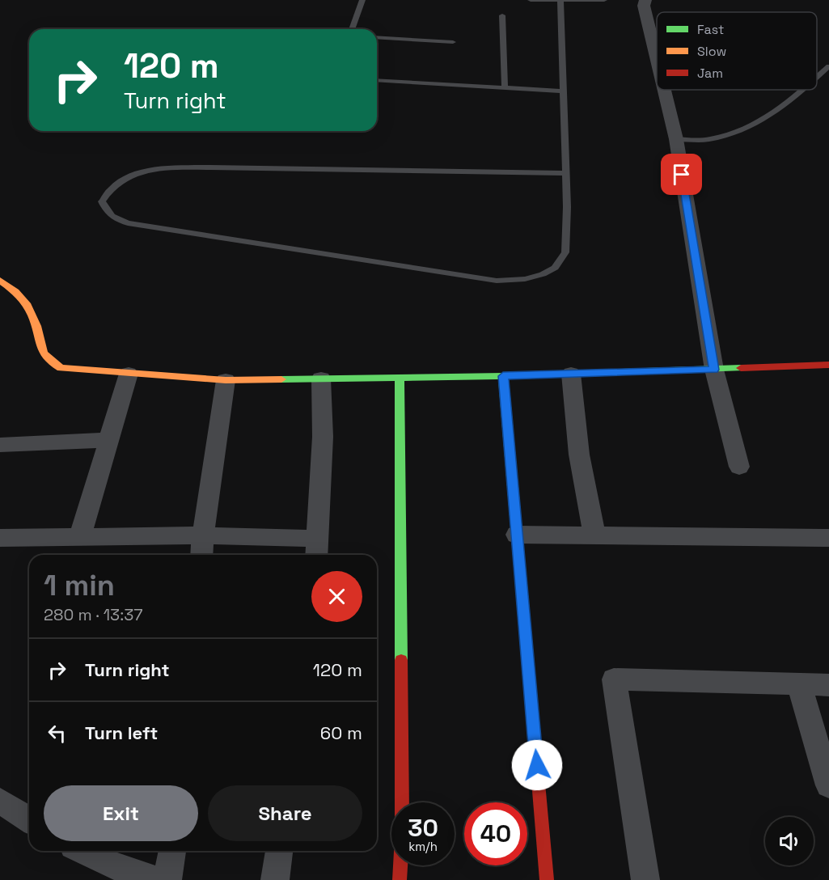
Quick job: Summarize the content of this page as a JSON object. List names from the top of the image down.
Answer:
{
  "legend": ["Fast", "Slow", "Jam"],
  "page": {
    "turn": ["120 m", "Turn right"],
    "heading": ["1 min", "280 m · 13:37"],
    "list": [
      {
        "name": "Turn right",
        "value": "120 m"
      },
      {
        "name": "Turn left",
        "value": "60 m"
      }
    ],
    "buttons": ["Exit", "Share"],
    "speed": "30 km/h",
    "limit": "40"
  }
}
